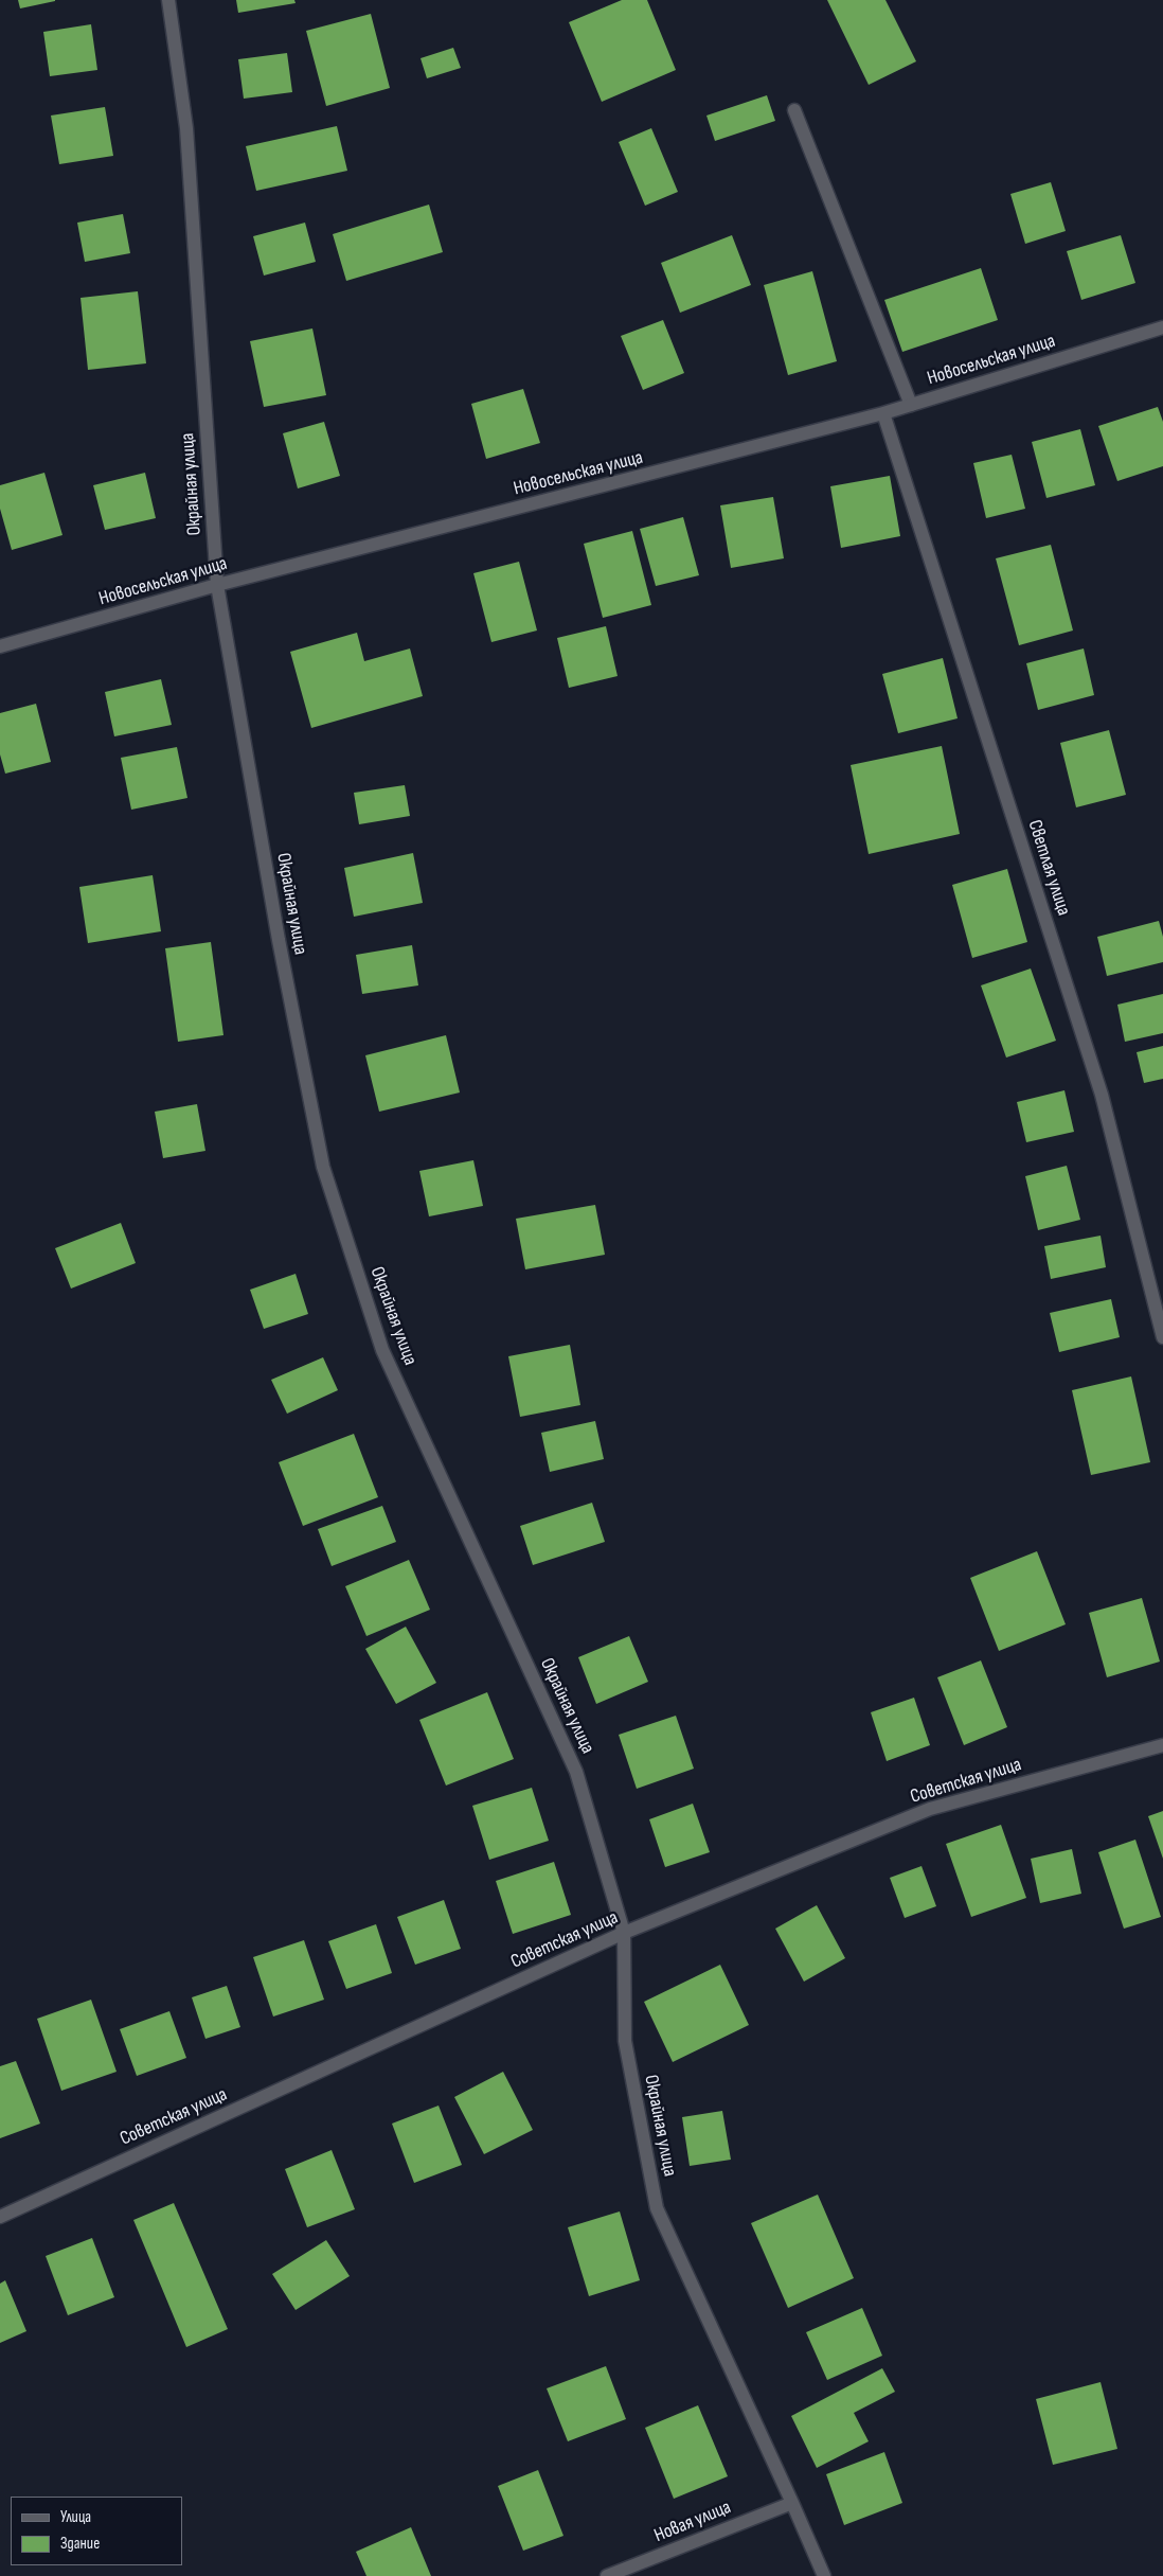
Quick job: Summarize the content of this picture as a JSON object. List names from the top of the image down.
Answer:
{
  "streets": {
    "street": [
      "Новосельская улица",
      "Окрайная улица",
      "Светлая улица",
      "Советская улица",
      "Новая улица"
    ]
  },
  "crossings": [
    ["Новосельская улица", "Окрайная улица"],
    ["Новосельская улица", "Светлая улица"],
    ["Окрайная улица", "Советская улица"],
    ["Окрайная улица", "Новая улица"]
  ],
  "legend": ["Улица", "Здание"]
}
